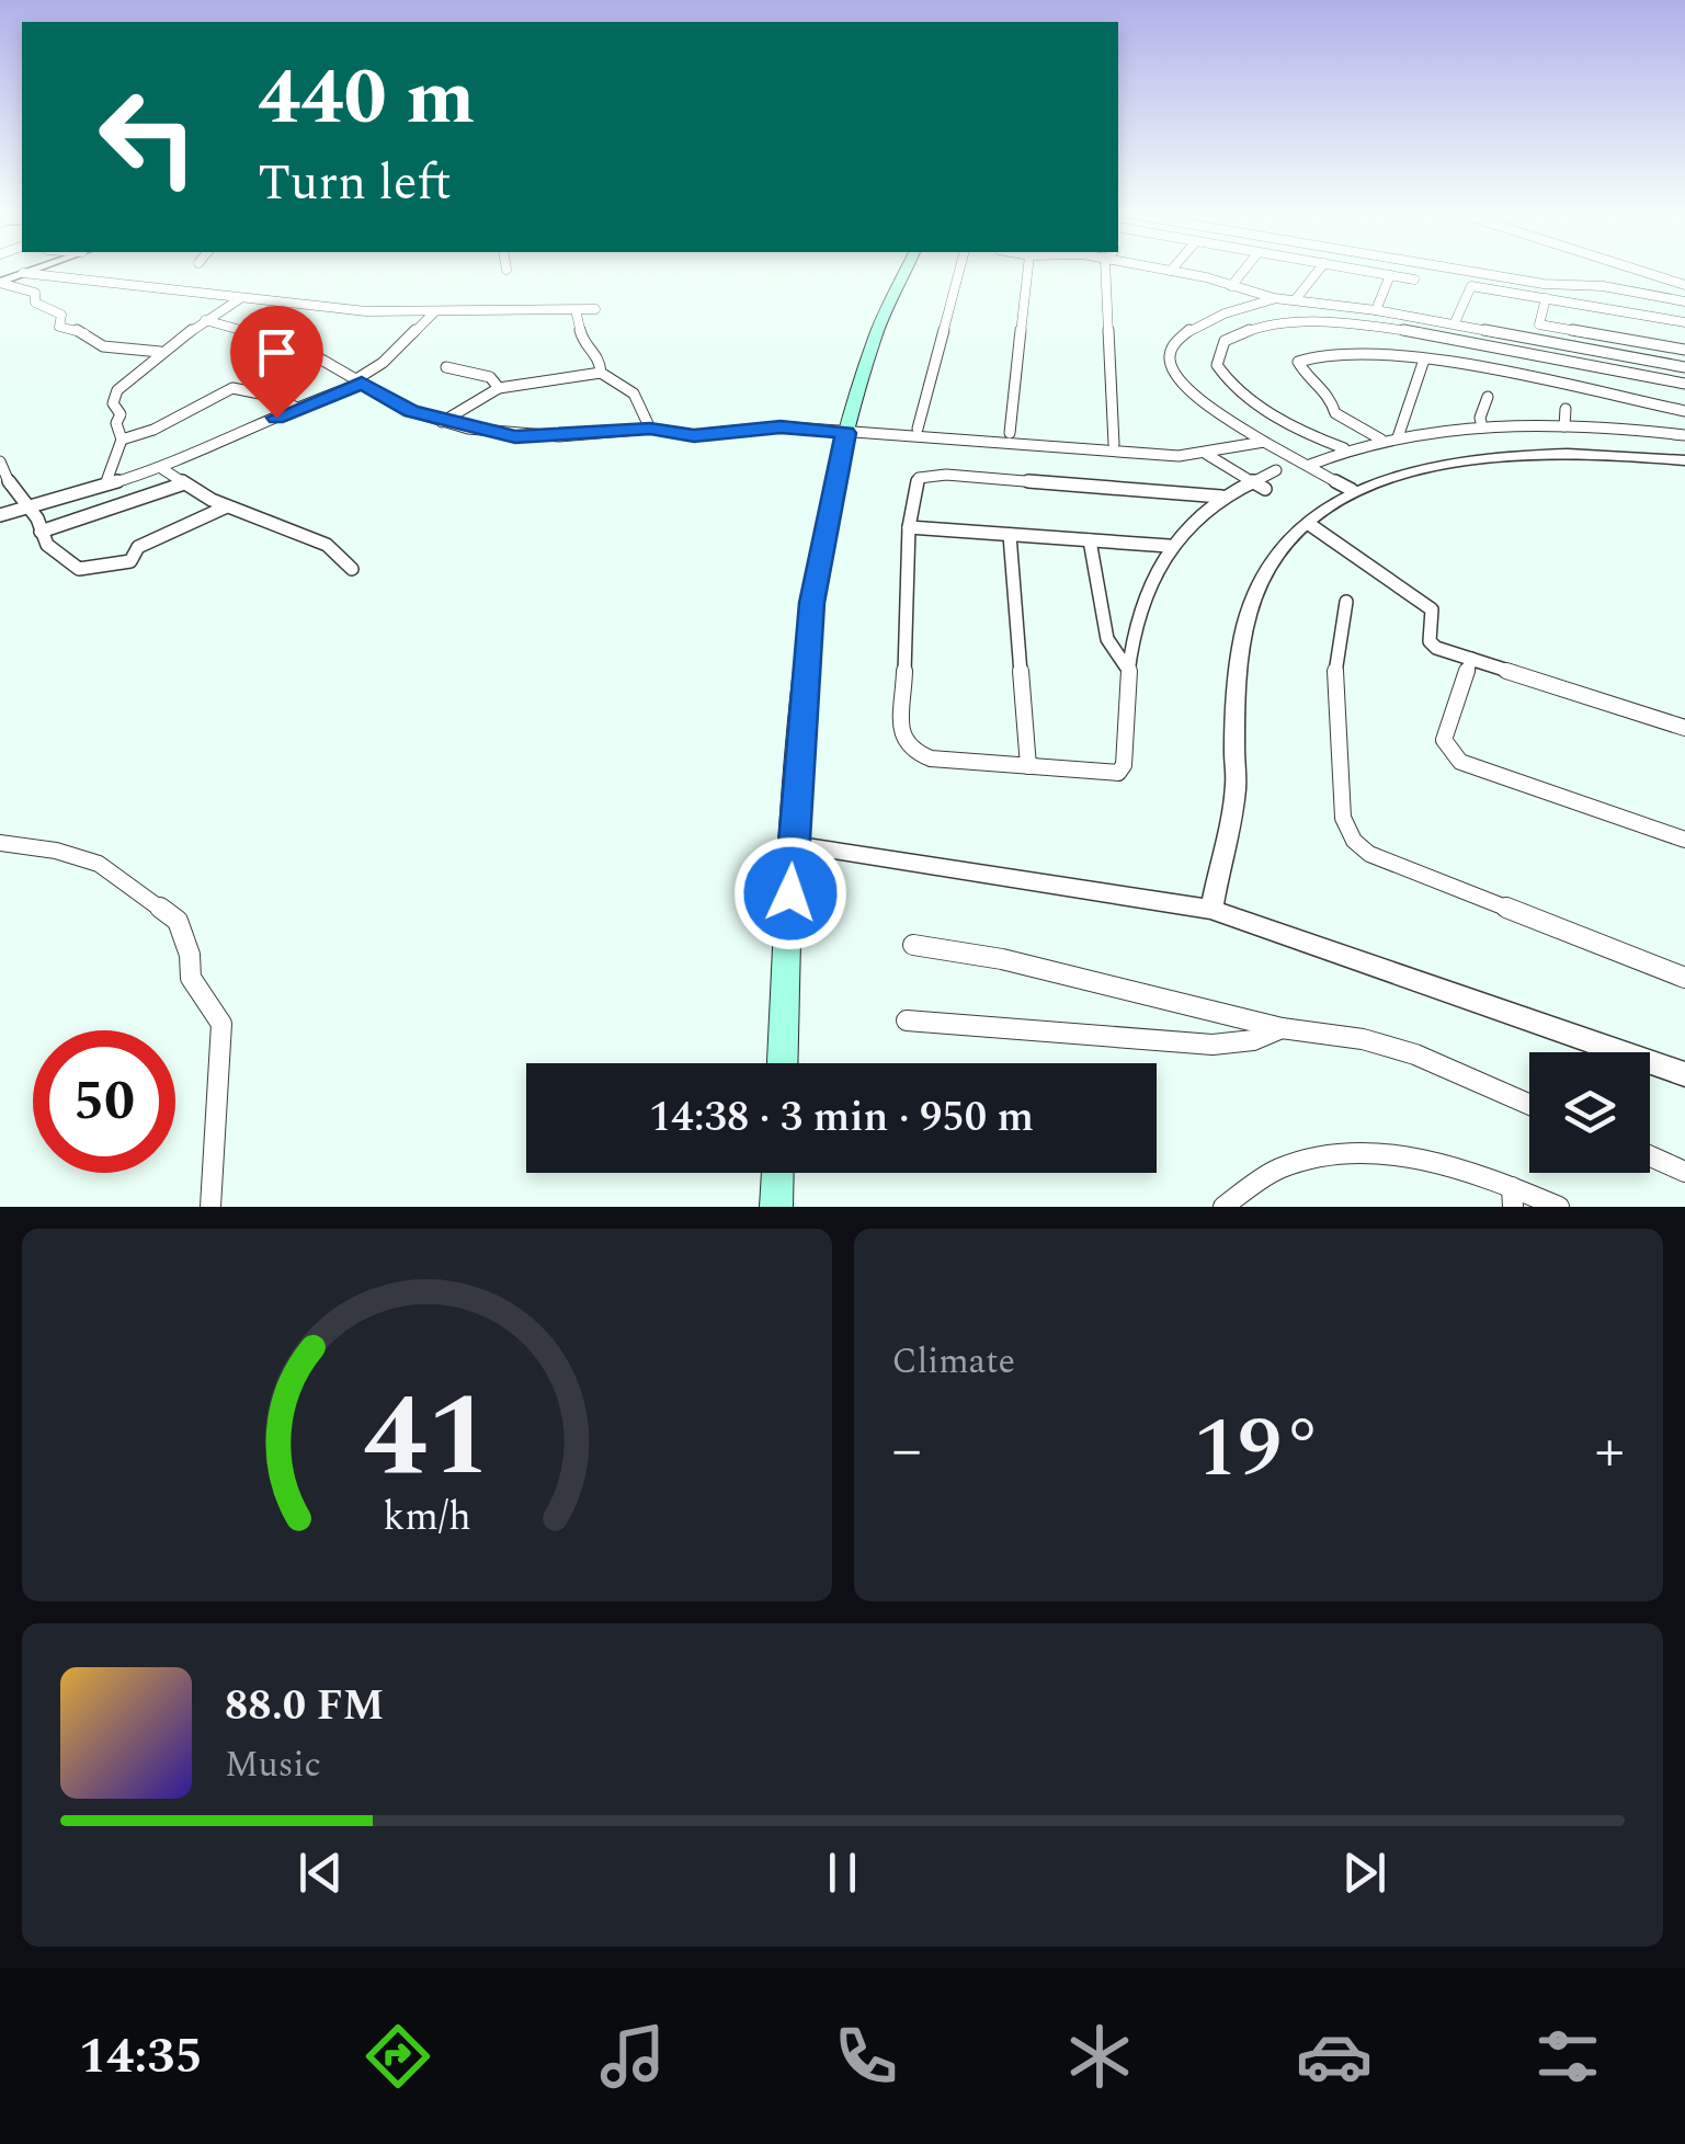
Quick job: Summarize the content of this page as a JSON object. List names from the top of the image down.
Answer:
{
  "page": {
    "turn": ["440 m", "Turn left"],
    "limit": "50",
    "trip": "14:38 · 3 min · 950 m",
    "tile": "Climate",
    "heat": ["−", "19°", "+"],
    "song": ["88.0 FM", "Music"],
    "tabs": "14:35",
    "gauge": ["41", "km/h"]
  }
}
